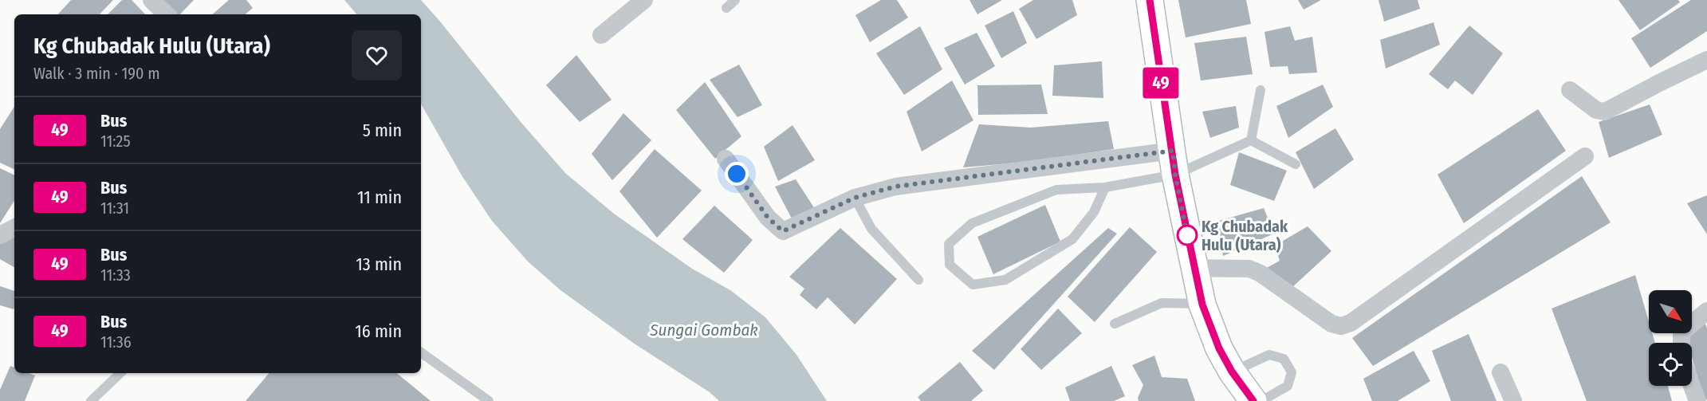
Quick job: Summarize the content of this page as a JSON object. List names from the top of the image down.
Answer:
{
  "water": ["Sungai Gombak"],
  "places": ["Kg Chubadak Hulu (Utara)"],
  "lines": ["bus line 49"],
  "north": "bottom right",
  "page": {
    "on_map": "49",
    "heading": ["Kg Chubadak Hulu (Utara)", "Walk · 3 min · 190 m"],
    "list": [
      {
        "mark": "49",
        "name": "Bus",
        "note": "11:25",
        "value": "5 min"
      },
      {
        "mark": "49",
        "name": "Bus",
        "note": "11:31",
        "value": "11 min"
      },
      {
        "mark": "49",
        "name": "Bus",
        "note": "11:33",
        "value": "13 min"
      },
      {
        "mark": "49",
        "name": "Bus",
        "note": "11:36",
        "value": "16 min"
      }
    ]
  }
}
